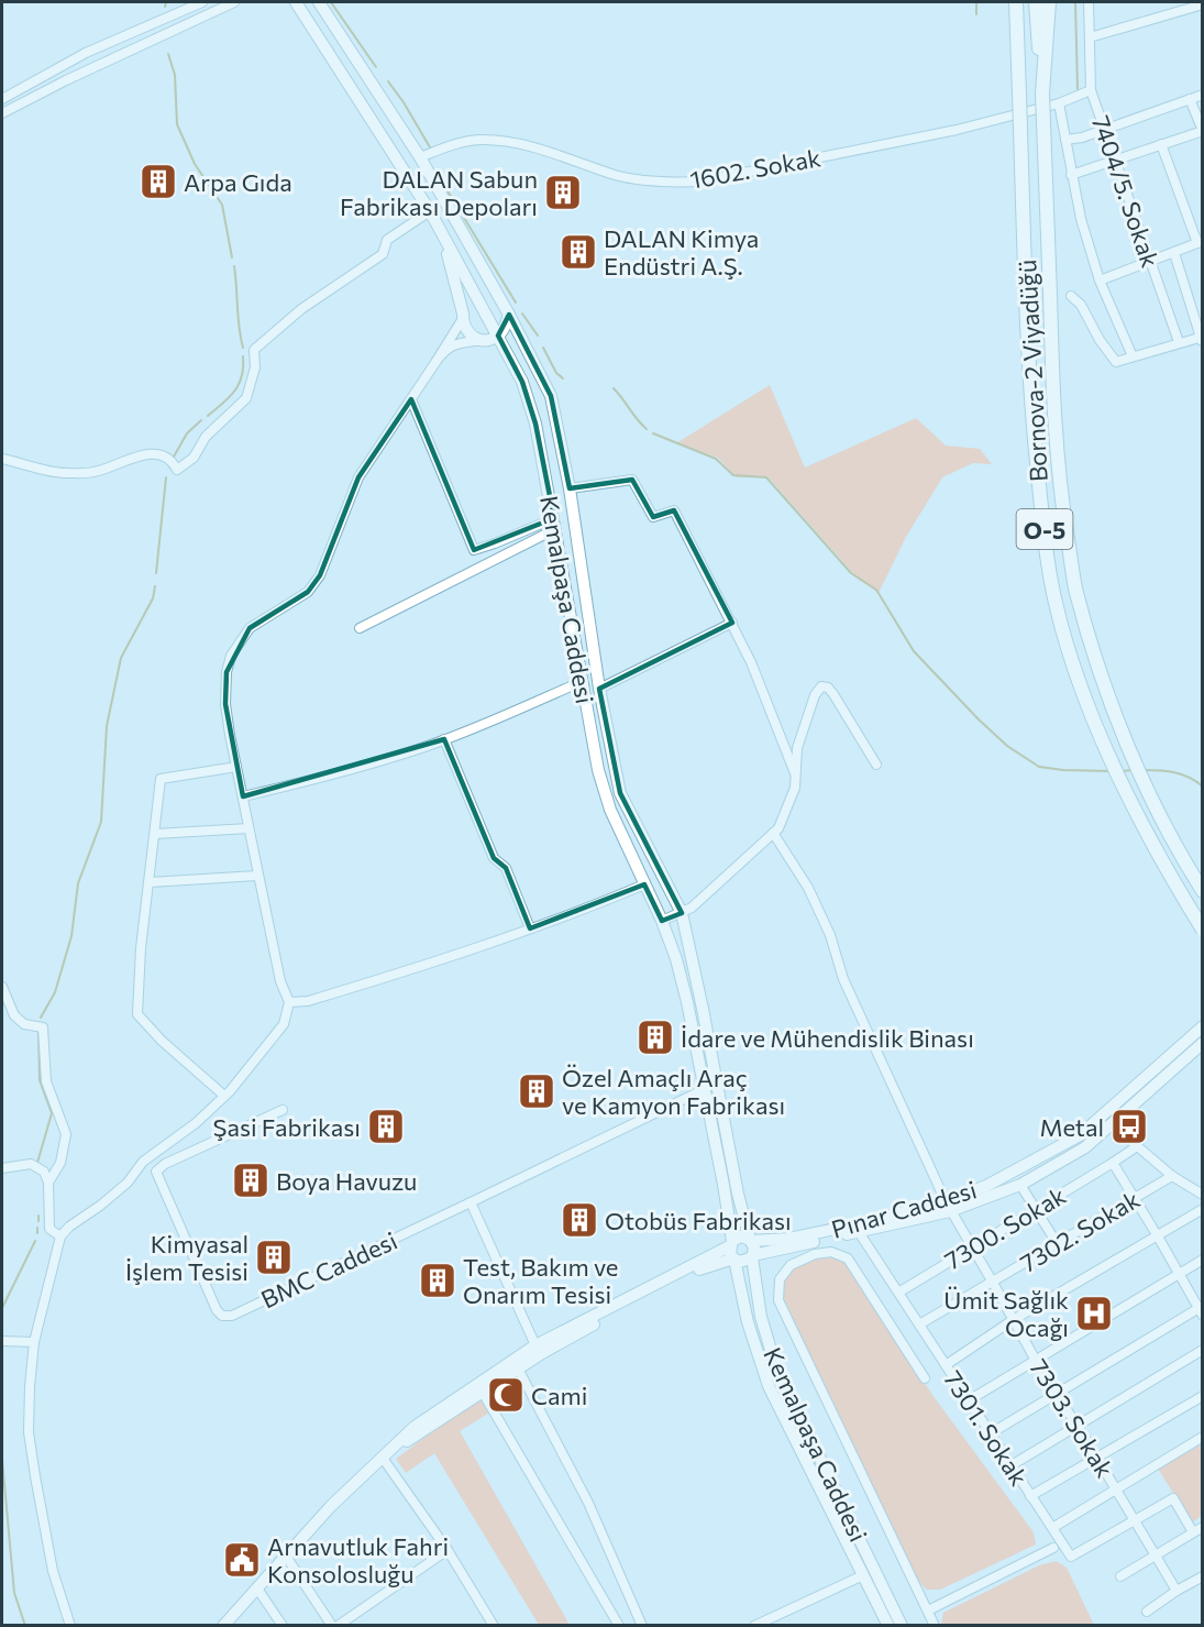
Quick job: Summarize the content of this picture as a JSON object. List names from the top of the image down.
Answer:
{
  "streets": {
    "highway": ["Bornova-2 Viyadüğü", "O-5"],
    "main road": ["Kemalpaşa Caddesi", "Pınar Caddesi"],
    "street": [
      "1602. Sokak",
      "7404/5. Sokak",
      "7300. Sokak",
      "7302. Sokak",
      "BMC Caddesi",
      "7303. Sokak",
      "7301. Sokak"
    ]
  },
  "crossings": [
    ["1602. Sokak", "7404/5. Sokak"],
    ["1602. Sokak", "Kemalpaşa Caddesi"],
    ["Bornova-2 Viyadüğü", "O-5"],
    ["Kemalpaşa Caddesi", "Pınar Caddesi"],
    ["Kemalpaşa Caddesi", "BMC Caddesi"],
    ["Pınar Caddesi", "7303. Sokak"],
    ["Pınar Caddesi", "7301. Sokak"],
    ["7300. Sokak", "7303. Sokak"],
    ["7300. Sokak", "7301. Sokak"],
    ["7302. Sokak", "7303. Sokak"],
    ["7302. Sokak", "7301. Sokak"],
    ["7303. Sokak", "7301. Sokak"]
  ],
  "places": {
    "building": [
      "Arpa Gıda",
      "DALAN Sabun Fabrikası Depoları",
      "DALAN Kimya Endüstri A.Ş.",
      "İdare ve Mühendislik Binası",
      "Özel Amaçlı Araç ve Kamyon Fabrikası",
      "Şasi Fabrikası",
      "Boya Havuzu",
      "Otobüs Fabrikası",
      "Kimyasal İşlem Tesisi",
      "Test, Bakım ve Onarım Tesisi"
    ],
    "bus stop": ["Metal"],
    "hospital": ["Ümit Sağlık Ocağı"],
    "mosque": ["Cami"],
    "public building": ["Arnavutluk Fahri Konsolosluğu"]
  }
}
